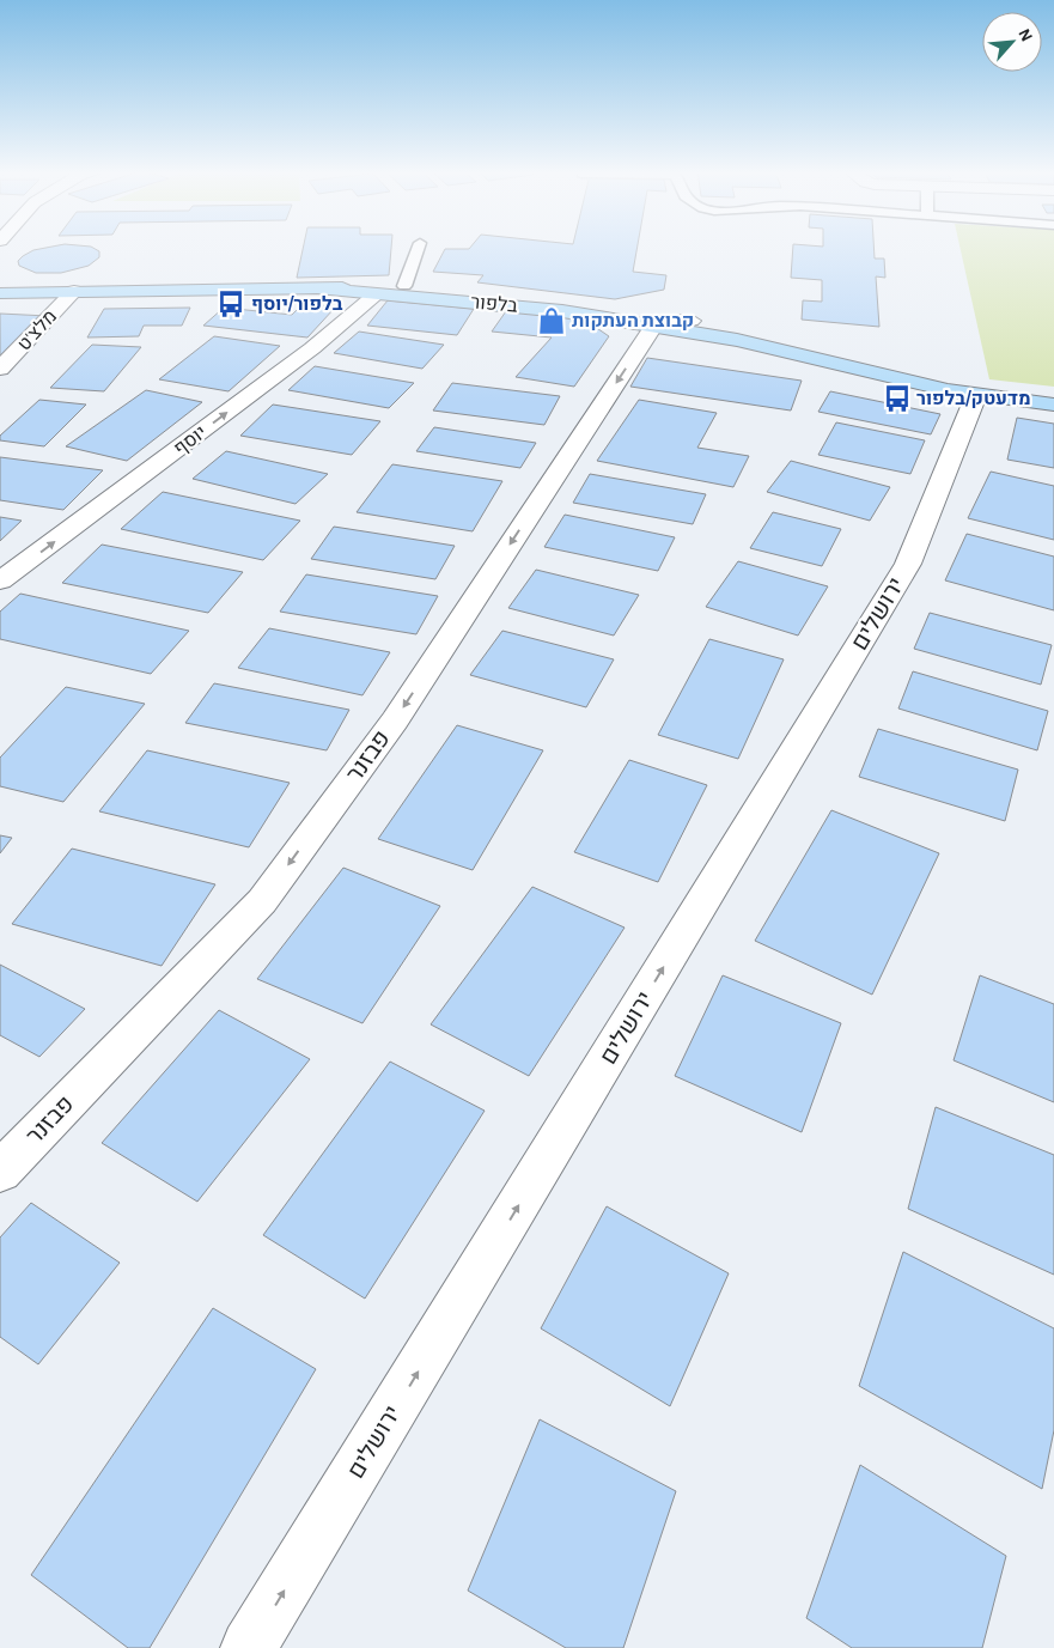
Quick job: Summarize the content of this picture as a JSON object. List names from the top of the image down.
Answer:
{
  "streets": {
    "street": [
      "בלפור",
      "מלצ'ט",
      "יוסף",
      "ירושלים",
      "פבזנר"
    ]
  },
  "crossings": [
    ["בלפור", "מלצ'ט"],
    ["בלפור", "יוסף"],
    ["בלפור", "ירושלים"],
    ["בלפור", "פבזנר"]
  ],
  "one_way": ["יוסף", "ירושלים", "פבזנר"],
  "places": {
    "bus stop": ["בלפור/יוסף", "מדעטק/בלפור"],
    "shop": ["קבוצת העתקות"]
  },
  "north": "top right"
}
